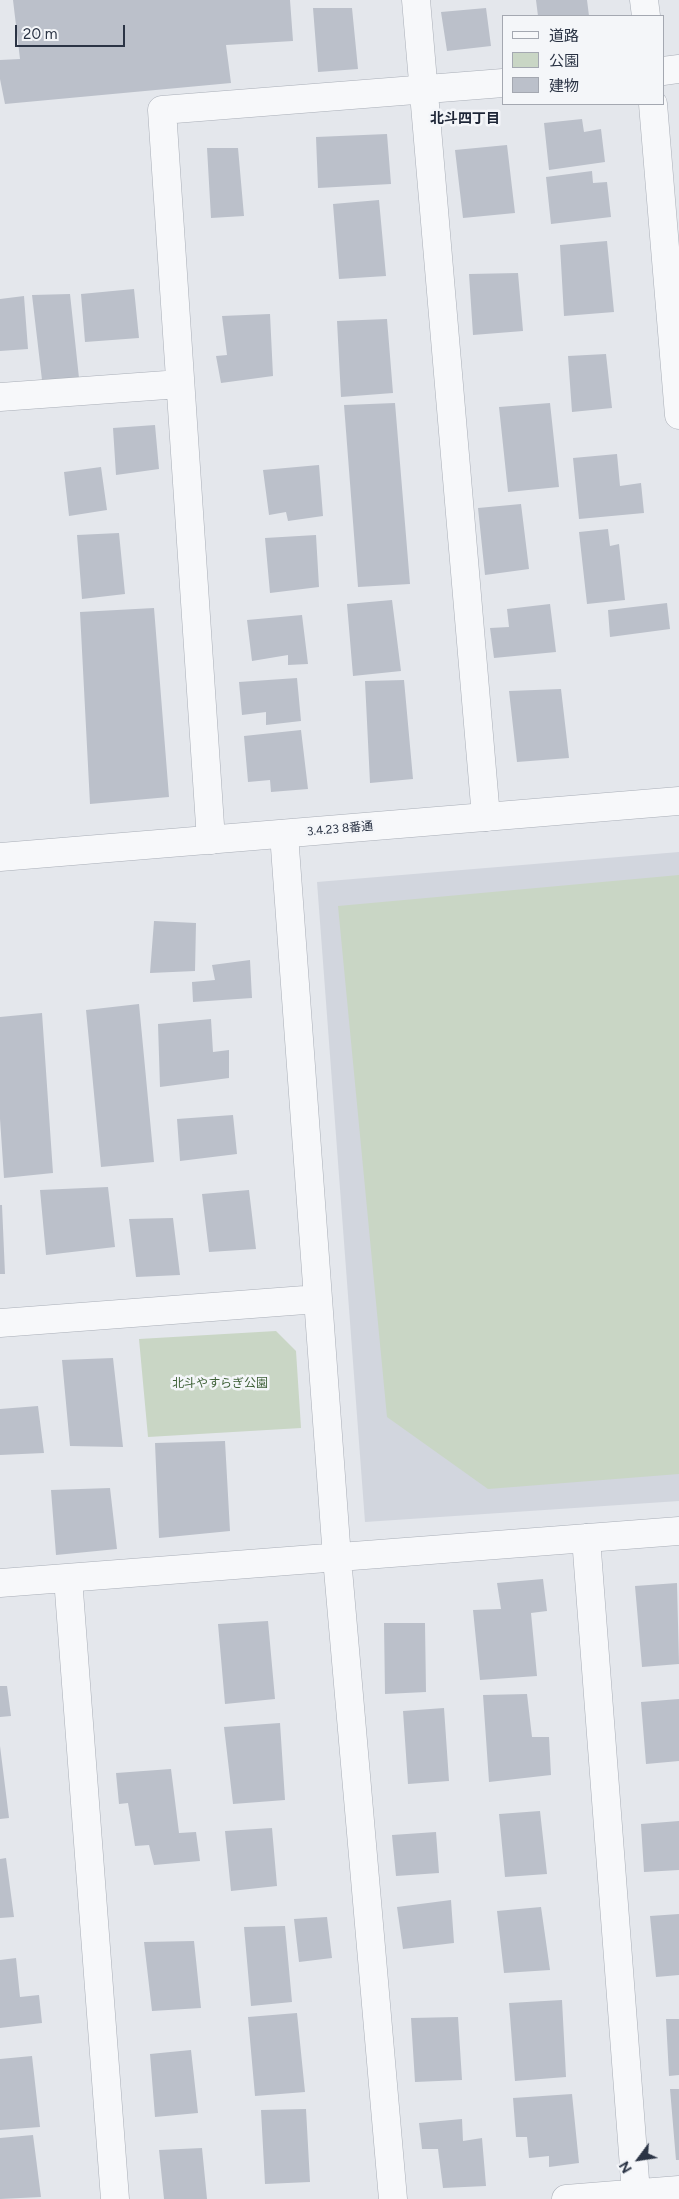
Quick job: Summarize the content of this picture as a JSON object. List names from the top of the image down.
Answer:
{
  "streets": {
    "street": ["3.4.23 8番通"]
  },
  "districts": ["北斗四丁目"],
  "parks": ["北斗やすらぎ公園"],
  "legend": ["道路", "公園", "建物"],
  "scale_bar": "20 m",
  "north": "bottom left"
}
